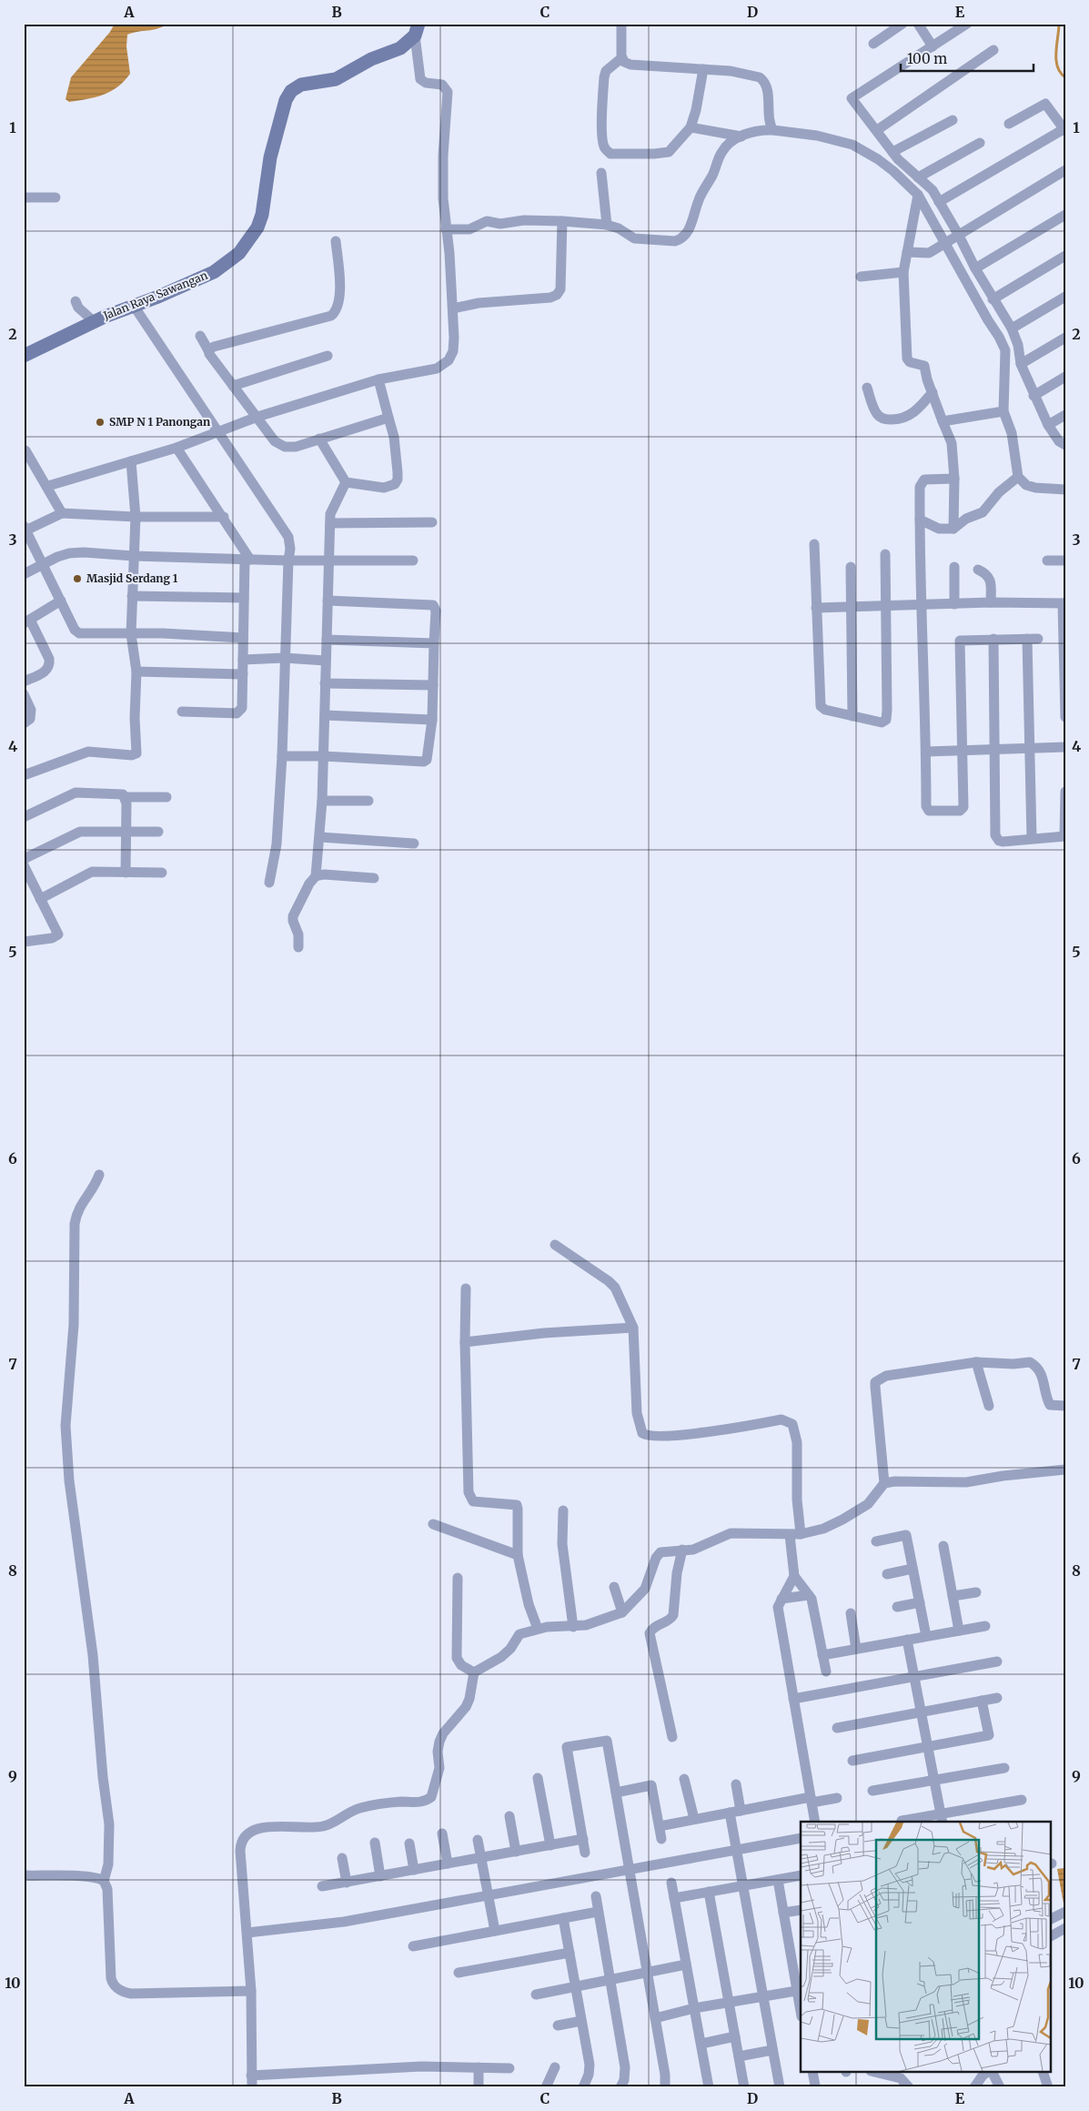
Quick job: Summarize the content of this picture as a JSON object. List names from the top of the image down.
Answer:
{
  "streets": {
    "street": ["Jalan Raya Sawangan"]
  },
  "places": ["SMP N 1 Panongan", "Masjid Serdang 1"],
  "scale_bar": "100 m",
  "grid": {
    "columns": [
      "A",
      "B",
      "C",
      "D",
      "E"
    ],
    "rows": [
      "1",
      "2",
      "3",
      "4",
      "5",
      "6",
      "7",
      "8",
      "9",
      "10"
    ]
  }
}
